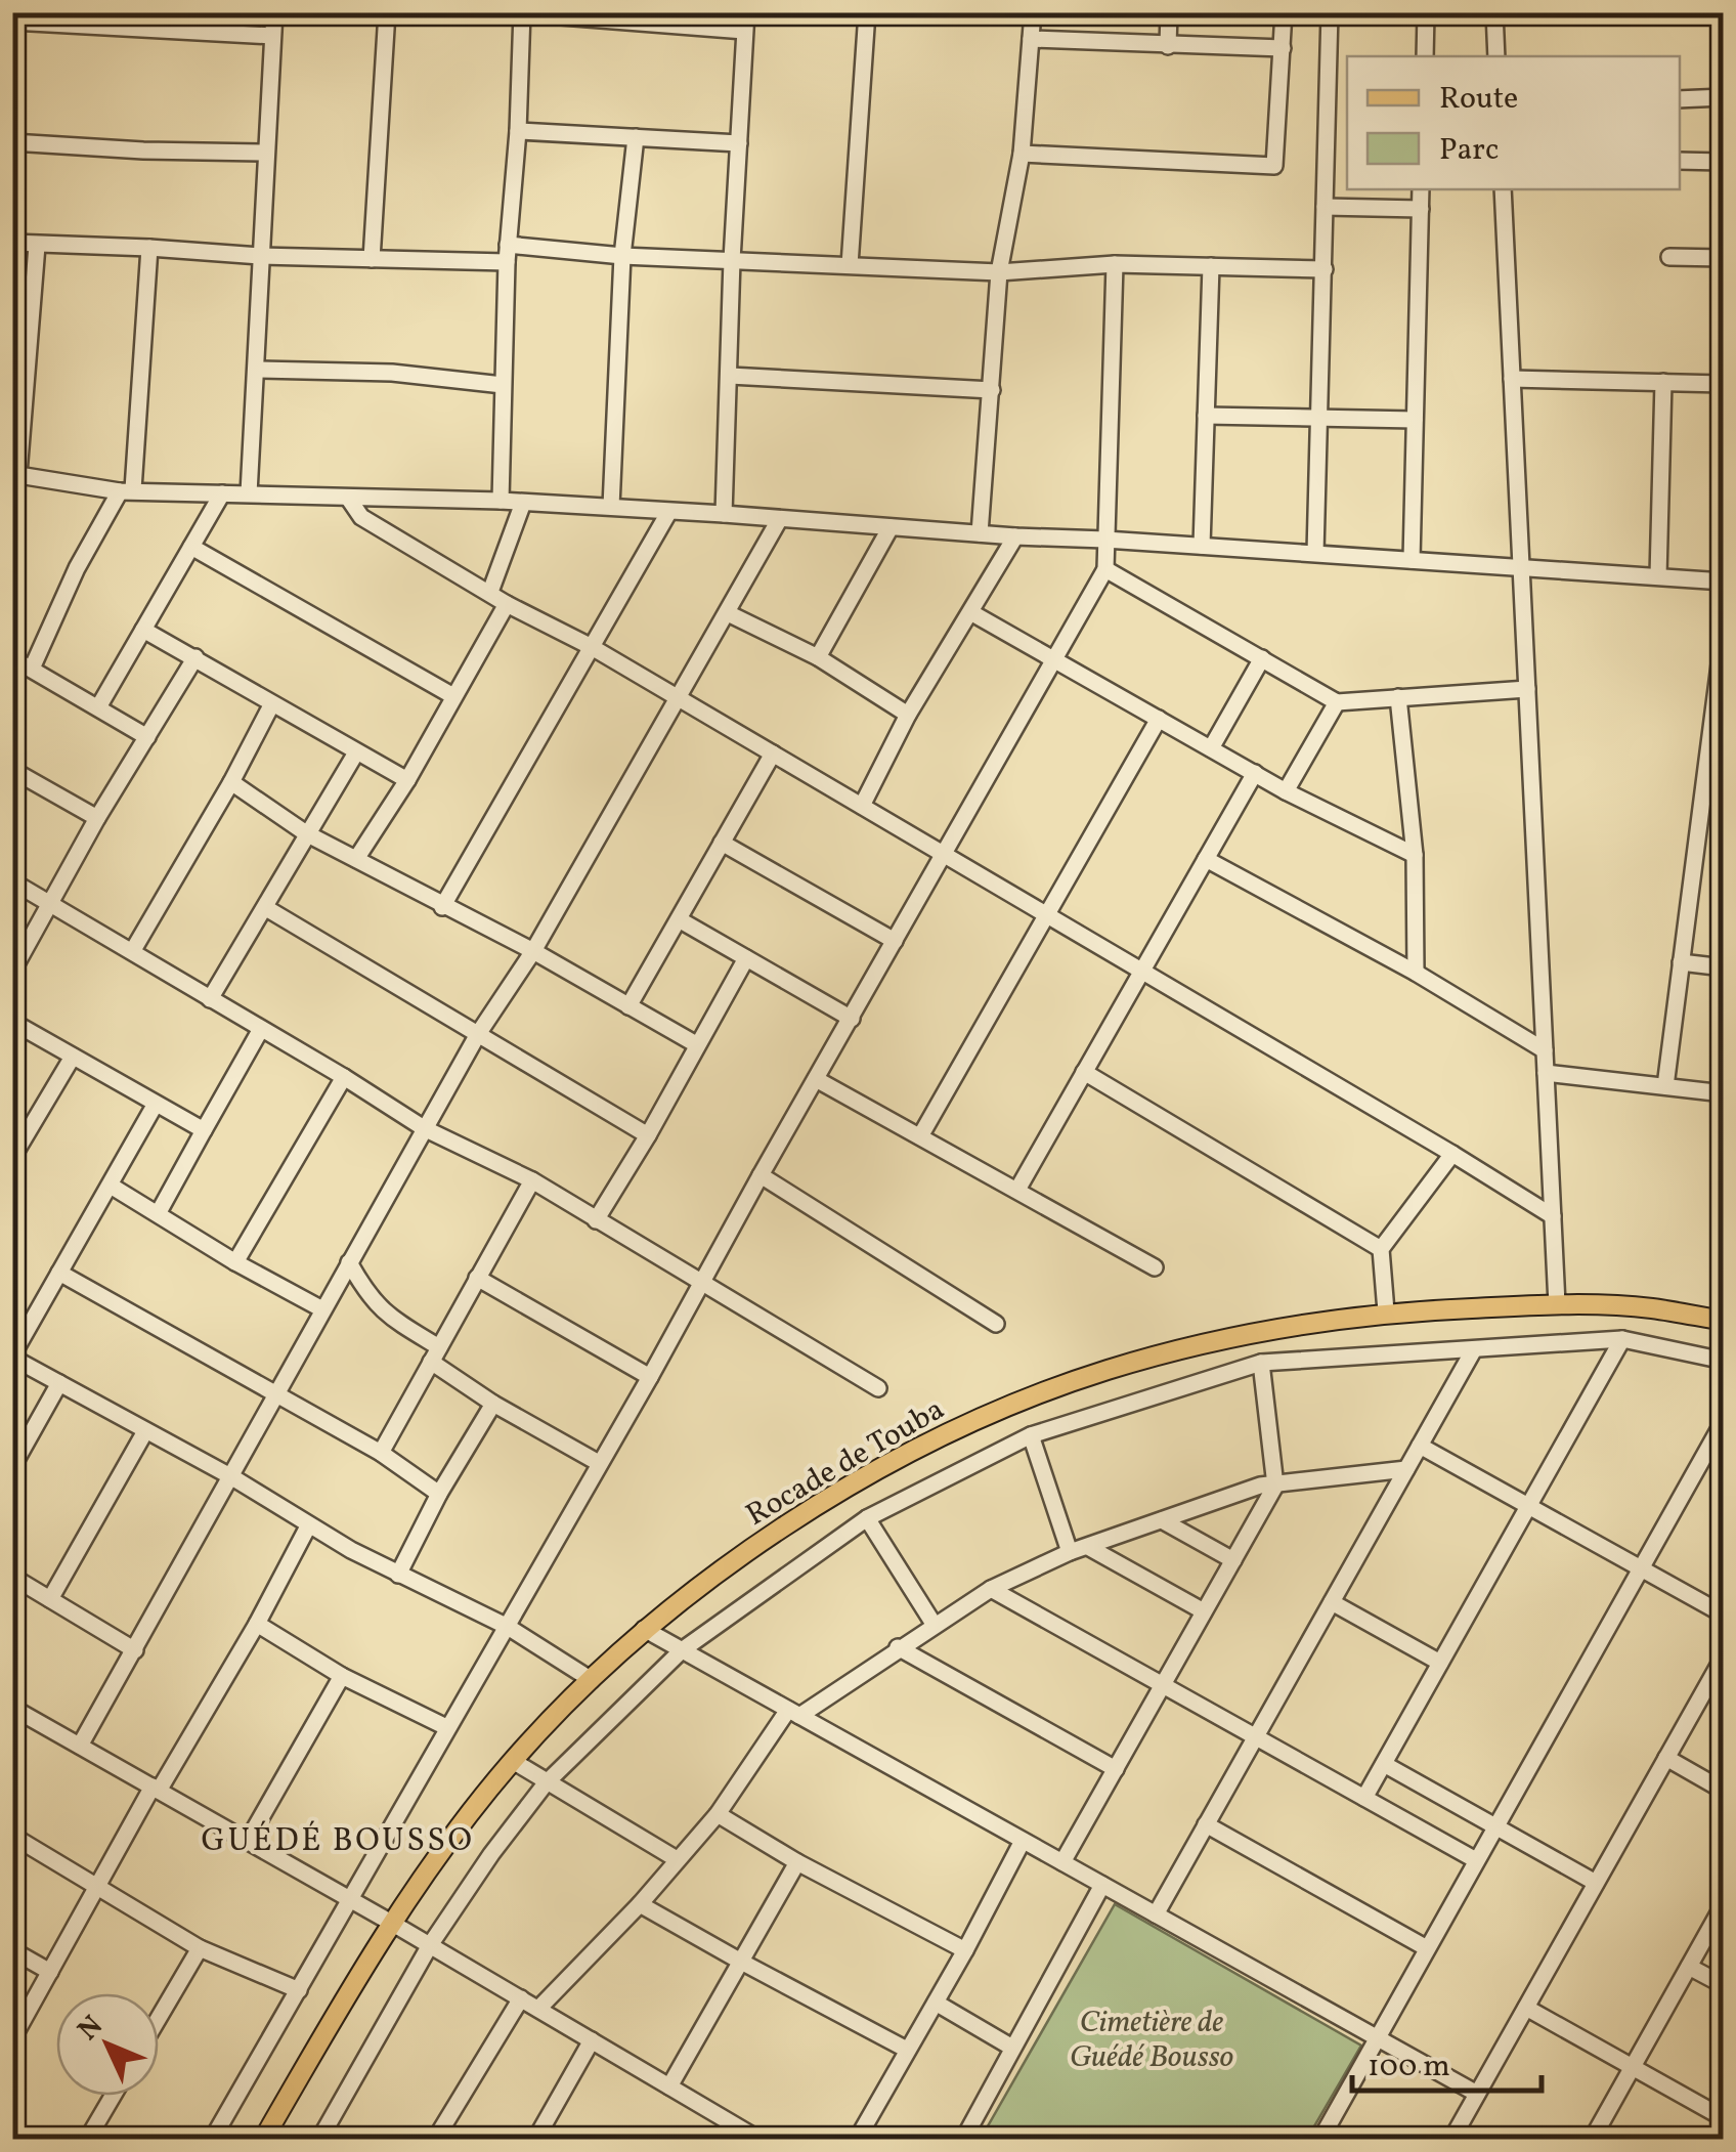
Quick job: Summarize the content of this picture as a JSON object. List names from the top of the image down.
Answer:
{
  "streets": {
    "main road": ["Rocade de Touba"]
  },
  "districts": ["GUÉDÉ BOUSSO"],
  "parks": ["Cimetière de Guédé Bousso"],
  "legend": ["Route", "Parc"],
  "scale_bar": "100 m",
  "north": "top left"
}
